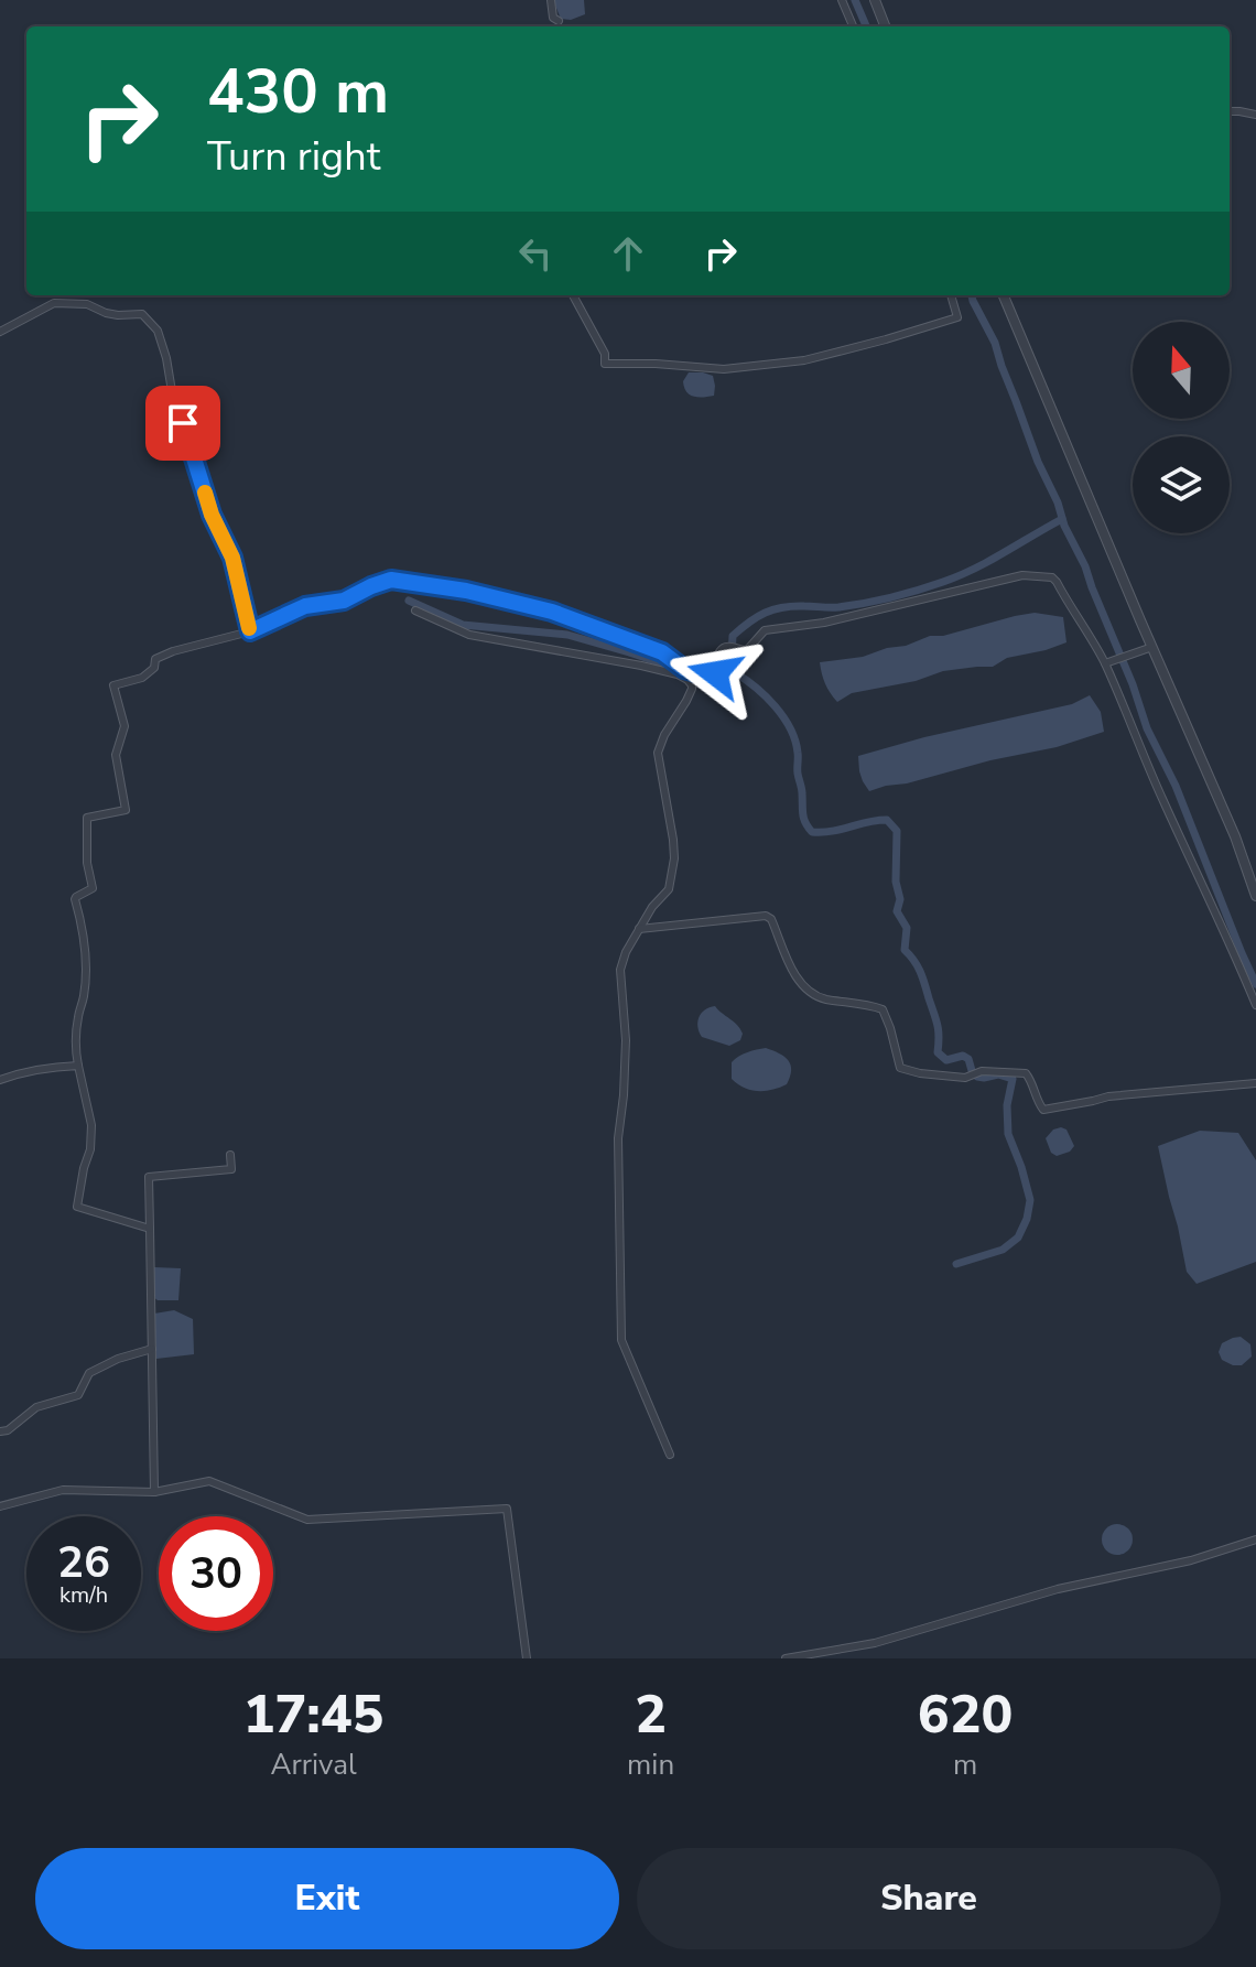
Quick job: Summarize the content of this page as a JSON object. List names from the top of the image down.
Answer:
{
  "north": "top",
  "page": {
    "turn": ["430 m", "Turn right"],
    "speed": "26 km/h",
    "limit": "30",
    "eta": [
      "17:45",
      "Arrival",
      "2",
      "min",
      "620",
      "m"
    ],
    "buttons": ["Exit", "Share"]
  }
}
